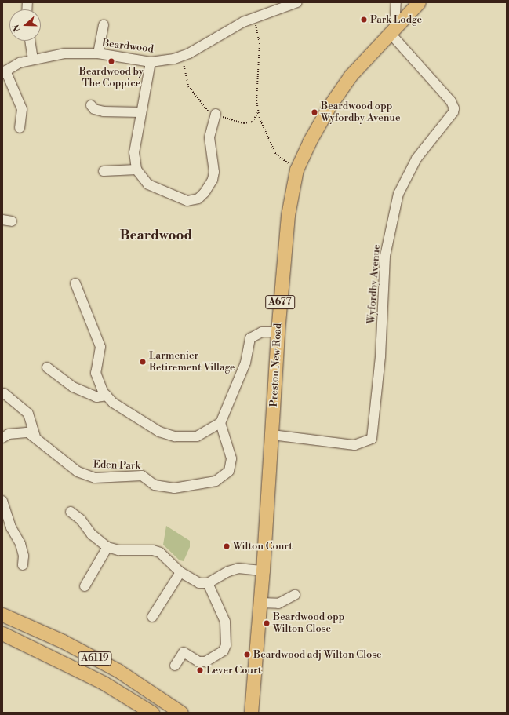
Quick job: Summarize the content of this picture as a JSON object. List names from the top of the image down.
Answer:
{
  "streets": {
    "highway": ["A677", "Preston New Road", "A6119"],
    "street": ["Beardwood", "Wyfordby Avenue", "Eden Park"]
  },
  "crossings": [
    ["Wyfordby Avenue", "Preston New Road"]
  ],
  "districts": ["Beardwood"],
  "places": [
    "Park Lodge",
    "Beardwood by The Coppice",
    "Beardwood opp Wyfordby Avenue",
    "Larmenier Retirement Village",
    "Wilton Court",
    "Beardwood opp Wilton Close",
    "Beardwood adj Wilton Close",
    "Lever Court"
  ],
  "north": "left"
}
